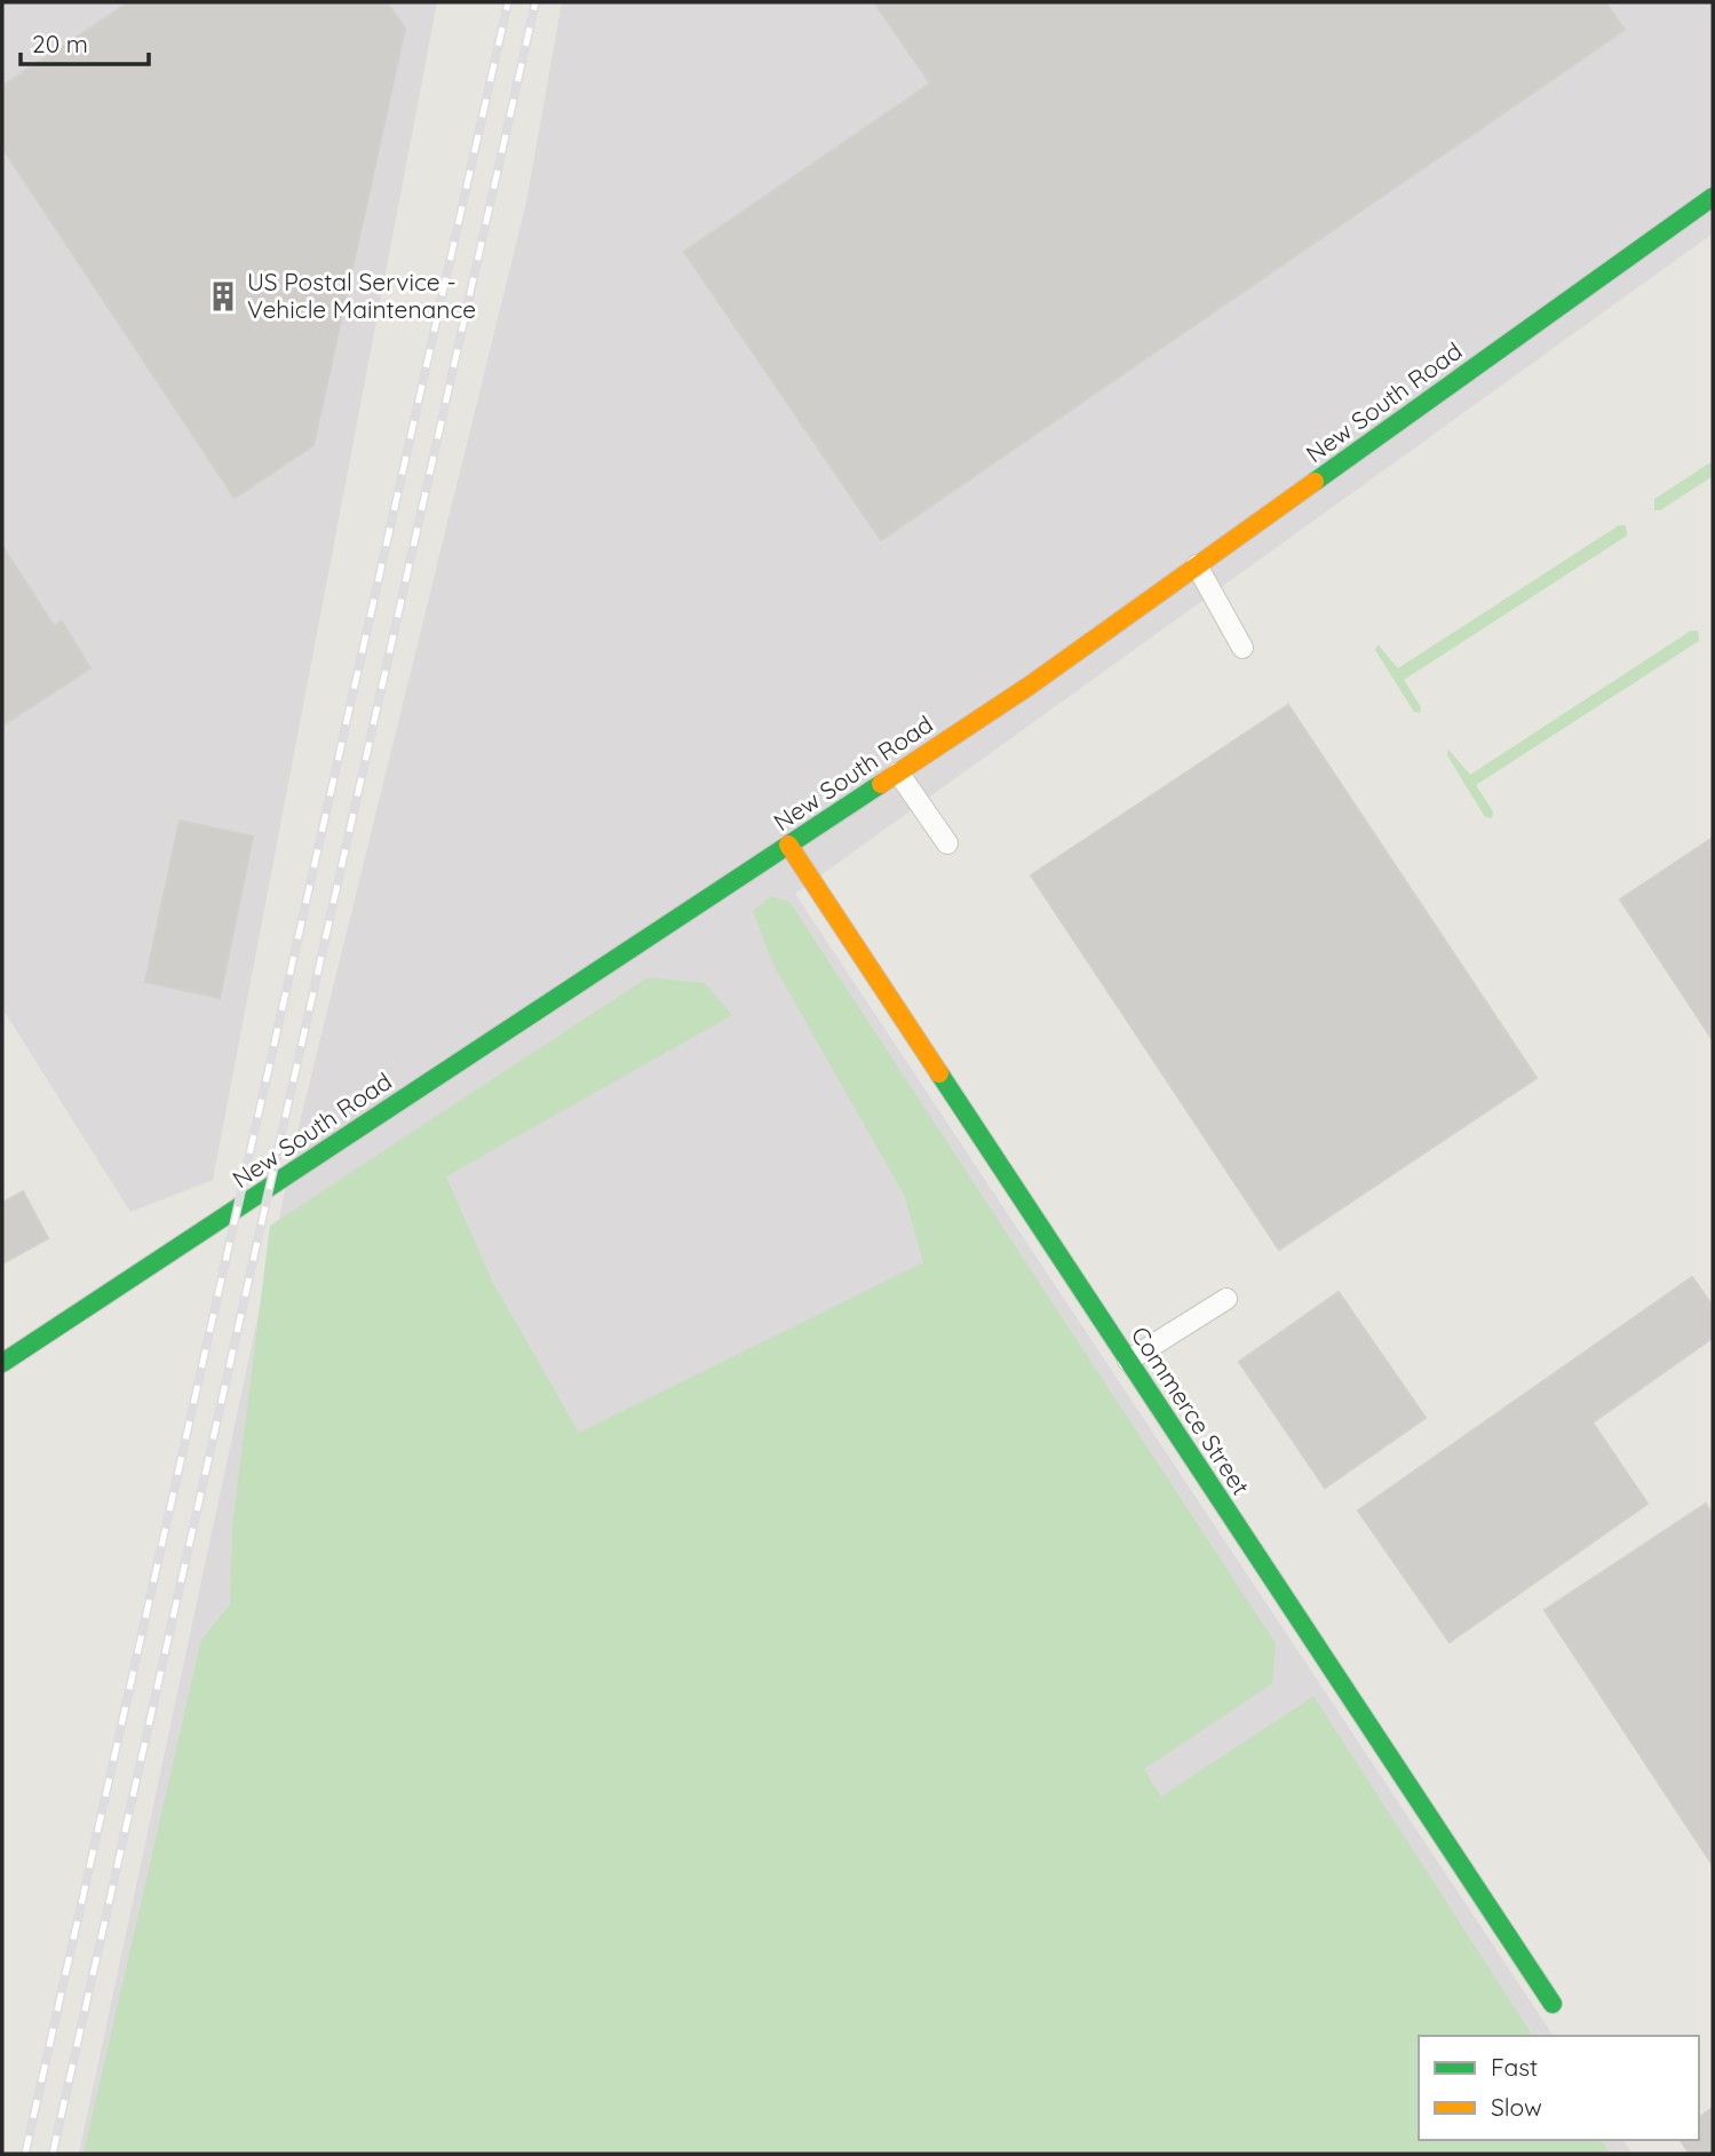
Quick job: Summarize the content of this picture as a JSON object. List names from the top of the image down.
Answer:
{
  "streets": {
    "street": ["New South Road", "Commerce Street"]
  },
  "crossings": [
    ["New South Road", "Commerce Street"]
  ],
  "places": {
    "building": ["US Postal Service - Vehicle Maintenance"]
  },
  "legend": ["Fast", "Slow"],
  "scale_bar": "20 m"
}
